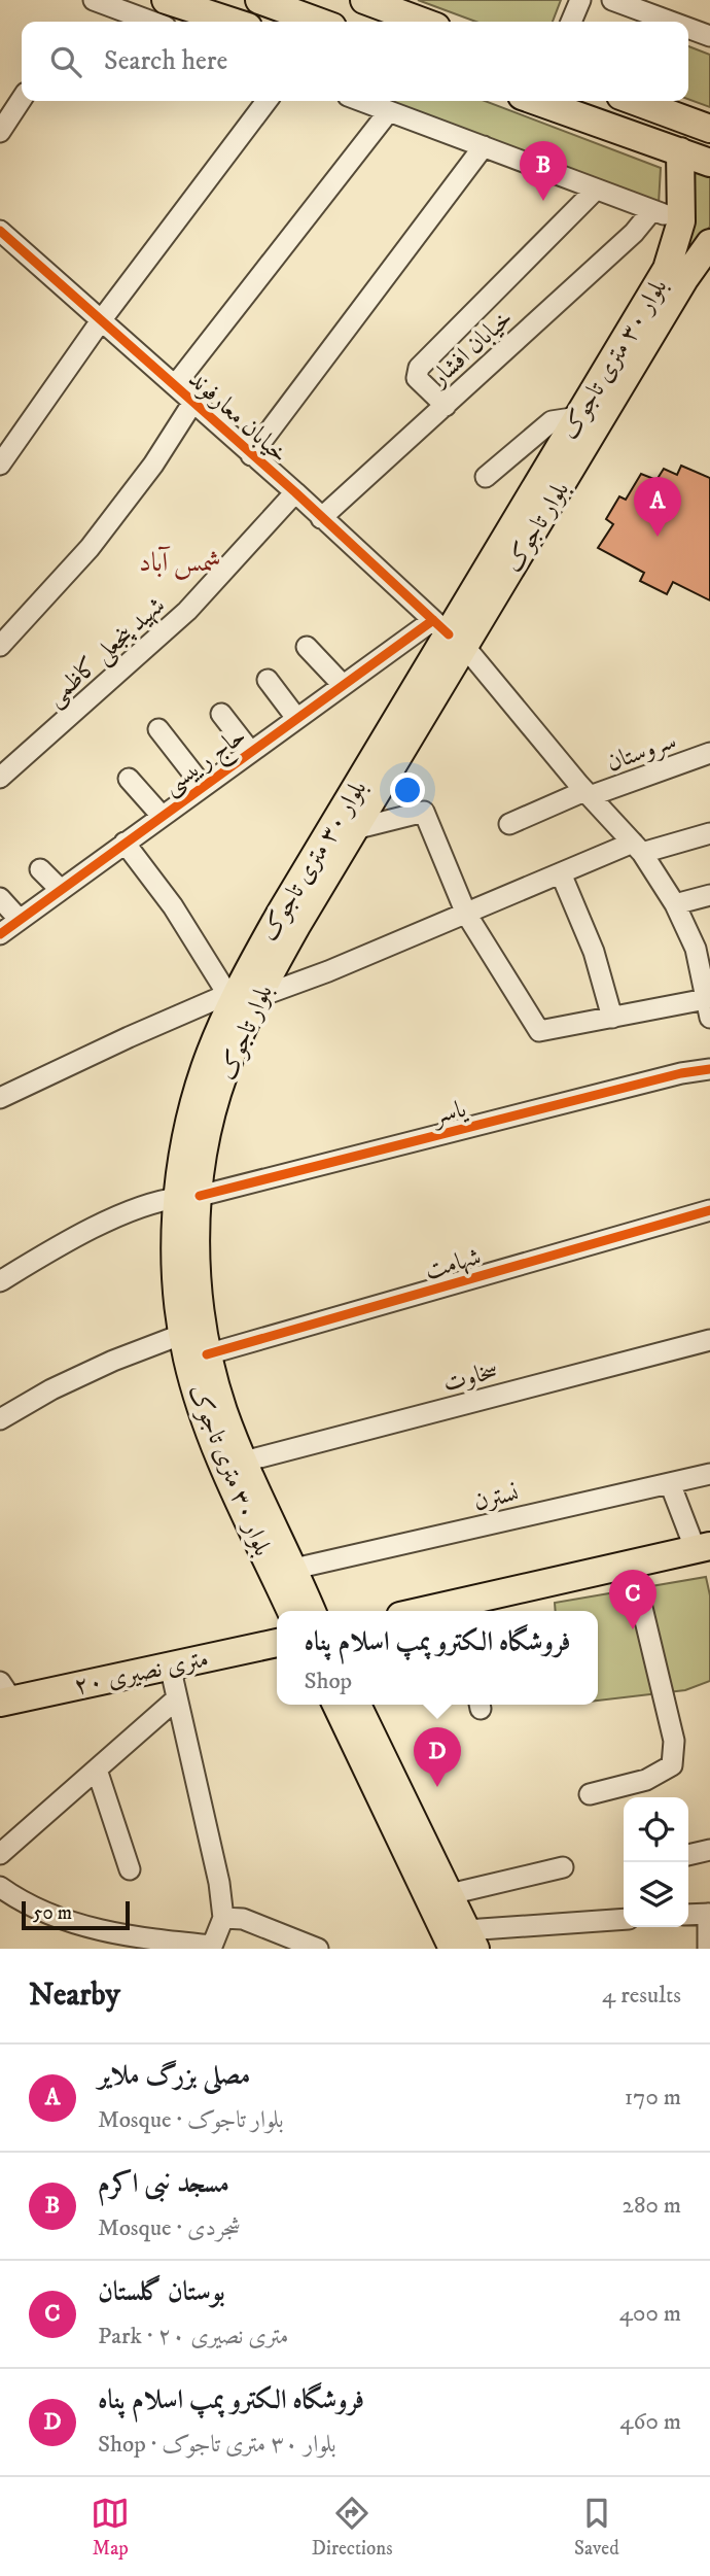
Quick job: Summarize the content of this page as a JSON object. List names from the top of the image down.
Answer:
{
  "streets": {
    "main road": ["بلوار ۳۰ متری تاجوک", "بلوار تاجوک", "۲۰ متری نصیری"],
    "street": [
      "خیابان افشار",
      "خیابان معارفوند",
      "شهید پنجعلی کاظمی",
      "سروستان",
      "حاج رییسی",
      "یاسر",
      "شهامت",
      "سخاوت",
      "نسترن"
    ]
  },
  "crossings": [
    ["خیابان افشار", "خیابان معارفوند"],
    ["بلوار ۳۰ متری تاجوک", "خیابان معارفوند"],
    ["بلوار ۳۰ متری تاجوک", "بلوار تاجوک"],
    ["بلوار ۳۰ متری تاجوک", "حاج رییسی"],
    ["بلوار ۳۰ متری تاجوک", "یاسر"],
    ["خیابان معارفوند", "بلوار تاجوک"],
    ["خیابان معارفوند", "شهید پنجعلی کاظمی"],
    ["خیابان معارفوند", "سروستان"],
    ["خیابان معارفوند", "حاج رییسی"],
    ["بلوار تاجوک", "حاج رییسی"]
  ],
  "districts": ["شمس آباد"],
  "scale_bar": "50 m",
  "page": {
    "search": "Search here",
    "pins": [
      "B",
      "A",
      "C",
      "D"
    ],
    "popup": ["فروشگاه الکترو پمپ اسلام پناه", "Shop"],
    "scale": "50 m",
    "heading": ["Nearby", "4 results"],
    "list": [
      {
        "mark": "A",
        "name": "مصلی بزرگ ملایر",
        "note": "Mosque · بلوار تاجوک",
        "value": "170 m"
      },
      {
        "mark": "B",
        "name": "مسجد نبی اکرم",
        "note": "Mosque · شجردی",
        "value": "280 m"
      },
      {
        "mark": "C",
        "name": "بوستان گلستان",
        "note": "Park · ۲۰ متری نصیری",
        "value": "400 m"
      },
      {
        "mark": "D",
        "name": "فروشگاه الکترو پمپ اسلام پناه",
        "note": "Shop · بلوار ۳۰ متری تاجوک",
        "value": "460 m"
      }
    ],
    "nav": ["Map", "Directions", "Saved"]
  }
}
